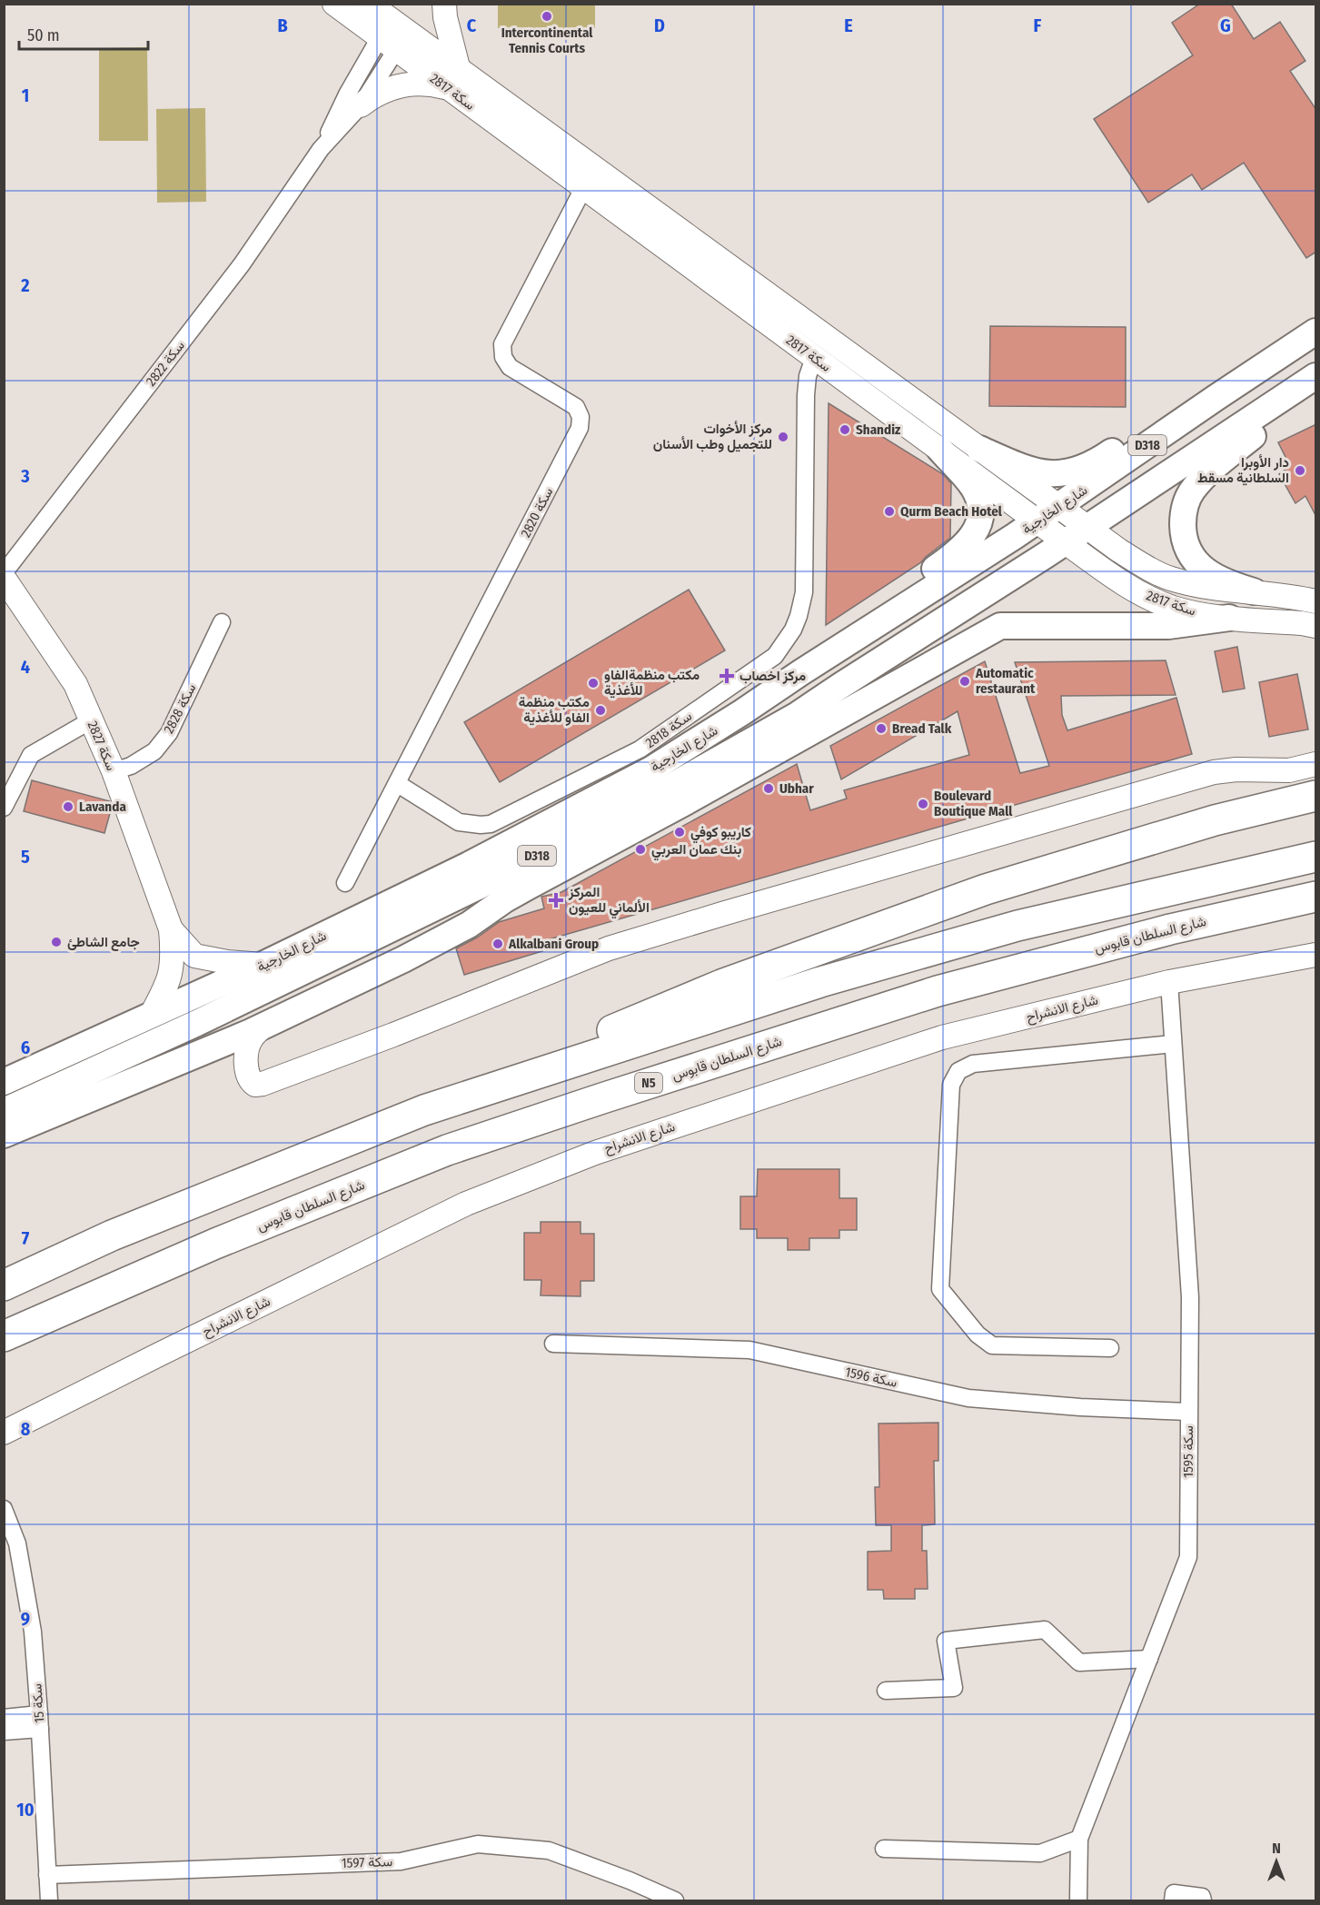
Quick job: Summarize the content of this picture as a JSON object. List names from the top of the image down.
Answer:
{
  "streets": {
    "highway": ["شارع السلطان قابوس", "N5"],
    "main road": ["D318", "شارع الخارجية"],
    "street": [
      "سكة 2817",
      "سكة 2822",
      "سكة 2820",
      "سكة 2828",
      "سكة 2818",
      "سكة 2827",
      "شارع الانشراح",
      "سكة 1596",
      "سكة 1595",
      "سكة 15",
      "سكة 1597"
    ]
  },
  "crossings": [
    ["سكة 2817", "سكة 2822"],
    ["سكة 2817", "شارع الخارجية"],
    ["سكة 2817", "سكة 2820"],
    ["سكة 2817", "سكة 2818"],
    ["شارع الخارجية", "سكة 2827"],
    ["سكة 2820", "سكة 2818"],
    ["سكة 2828", "سكة 2827"],
    ["شارع الانشراح", "سكة 1595"],
    ["سكة 1596", "سكة 1595"],
    ["سكة 15", "سكة 1597"]
  ],
  "places": {
    "other": [
      "Intercontinental Tennis Courts",
      "Shandiz",
      "مركز الأخوات للتجميل وطب الأسنان",
      "دار الأوبرا السلطانية مسقط",
      "Qurm Beach Hotel",
      "Automatic restaurant",
      "مكتب منظمةالفاو للأغذية",
      "مكتب منظمة الفاو للأغذية",
      "Bread Talk",
      "Ubhar",
      "Boulevard Boutique Mall",
      "Lavanda",
      "كاريبو كوفي",
      "بنك عمان العربي",
      "جامع الشاطئ",
      "Alkalbani Group"
    ],
    "health": ["مركز اخصاب", "المركز الألماني للعيون"]
  },
  "scale_bar": "50 m",
  "north": "top",
  "grid": {
    "columns": [
      "B",
      "C",
      "D",
      "E",
      "F",
      "G"
    ],
    "rows": [
      "1",
      "2",
      "3",
      "4",
      "5",
      "6",
      "7",
      "8",
      "9",
      "10"
    ]
  }
}
